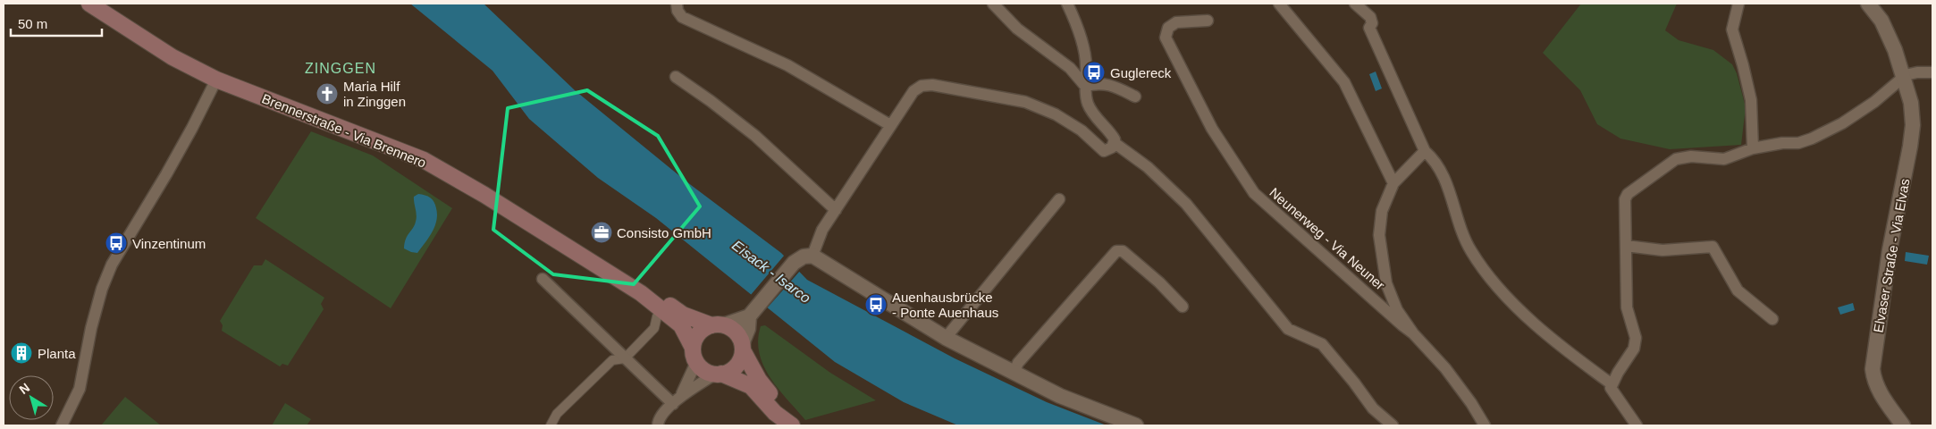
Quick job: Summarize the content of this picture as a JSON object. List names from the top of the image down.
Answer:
{
  "streets": {
    "main road": ["Brennerstraße - Via Brennero"],
    "street": ["Neunerweg - Via Neuner", "Elvaser Straße - Via Elvas"]
  },
  "districts": ["ZINGGEN"],
  "water": ["Eisack - Isarco"],
  "places": {
    "bus stop": ["Guglereck", "Vinzentinum", "Auenhausbrücke - Ponte Auenhaus"],
    "church": ["Maria Hilf in Zinggen"],
    "office": ["Consisto GmbH"],
    "building": ["Planta"]
  },
  "scale_bar": "50 m",
  "north": "top left"
}
